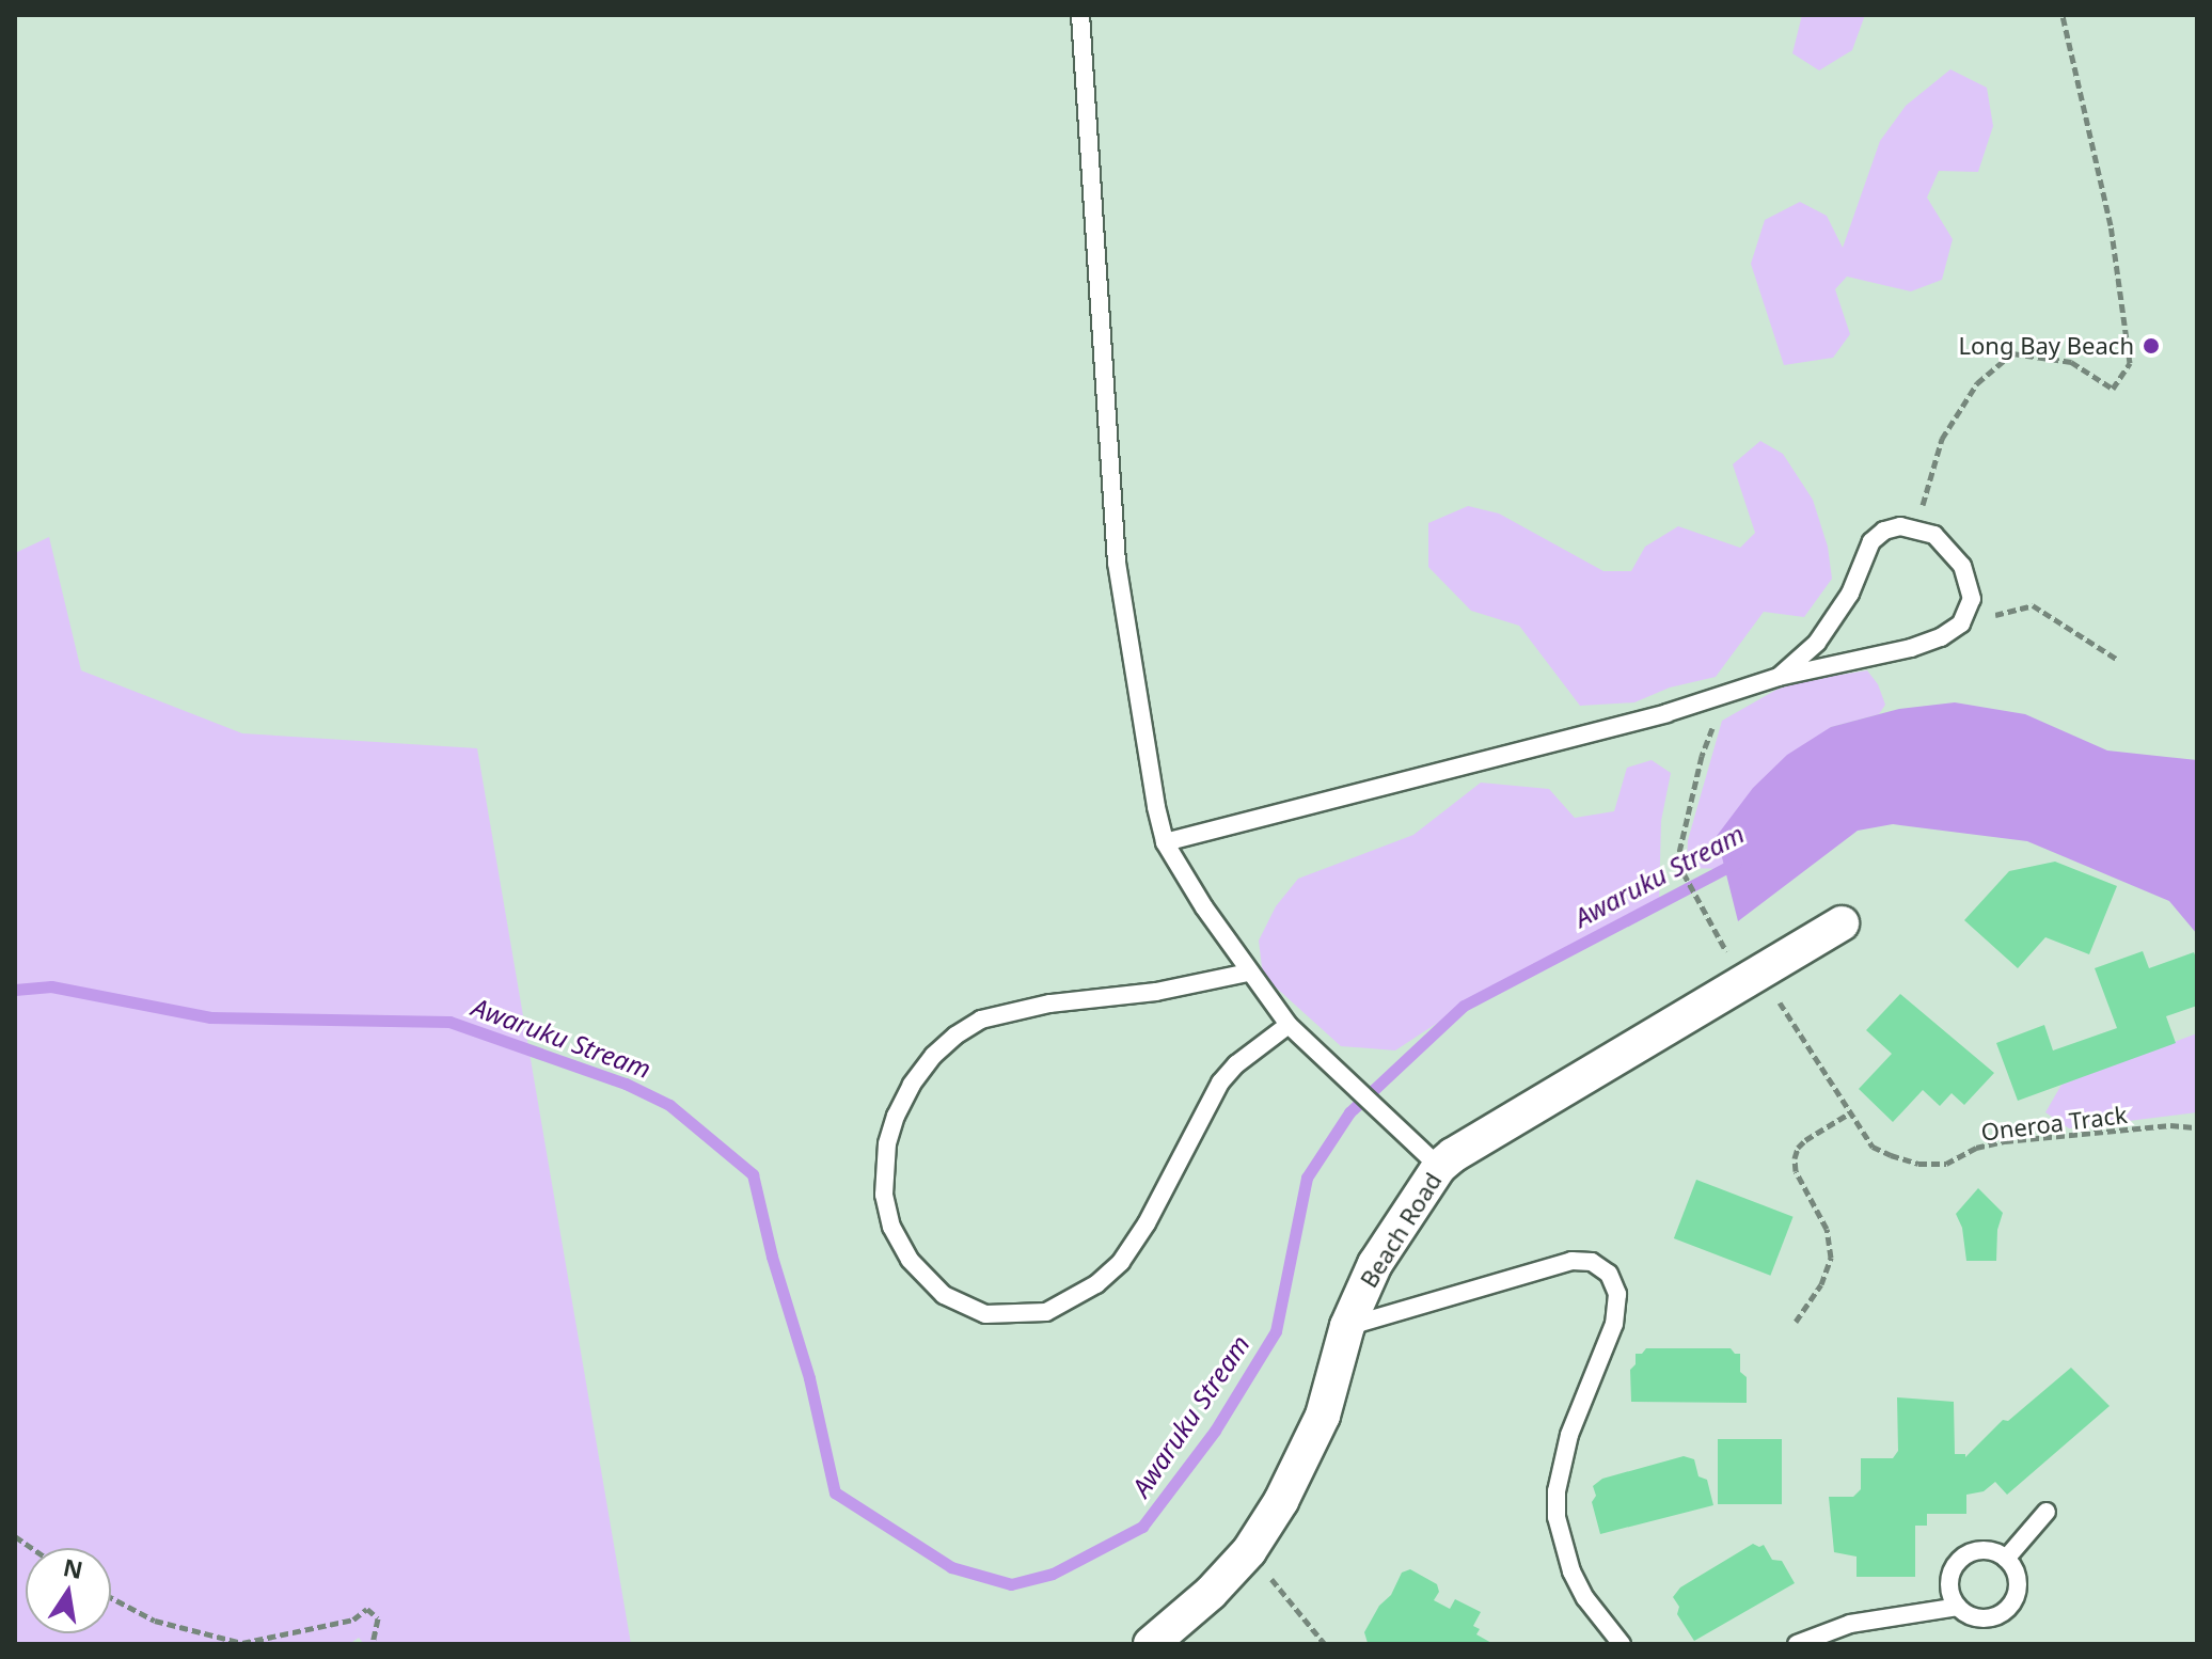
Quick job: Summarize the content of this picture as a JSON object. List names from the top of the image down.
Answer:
{
  "streets": {
    "street": ["Beach Road"],
    "path": ["Oneroa Track"]
  },
  "crossings": [
    ["Oneroa Track", "Beach Road"]
  ],
  "water": ["Awaruku Stream"],
  "places": ["Long Bay Beach"],
  "north": "top"
}
